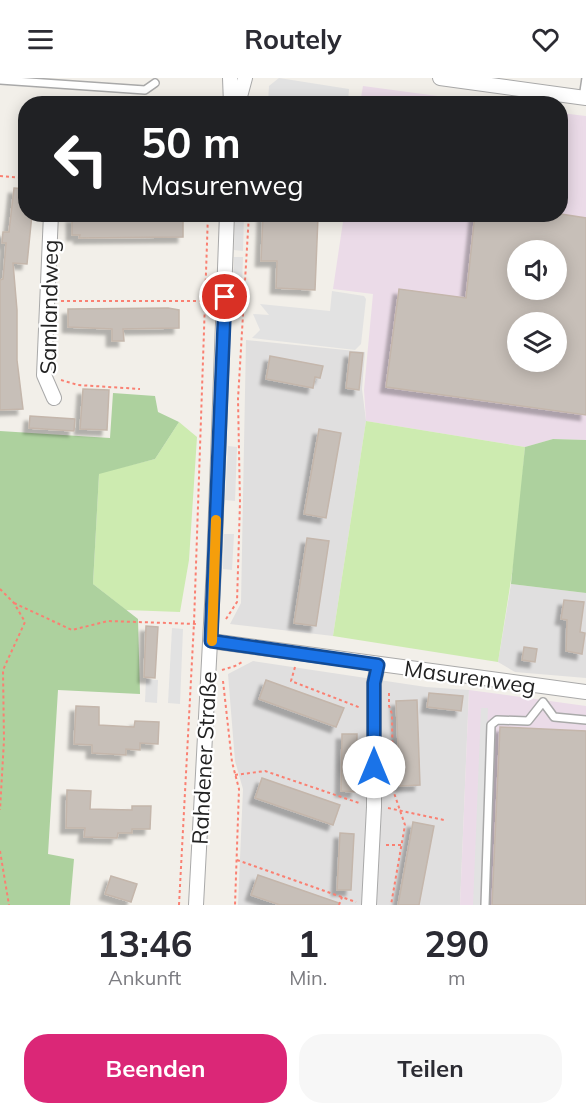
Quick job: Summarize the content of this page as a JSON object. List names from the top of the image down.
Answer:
{
  "streets": {
    "street": ["Samlandweg", "Masurenweg", "Rahdener Straße"]
  },
  "crossings": [
    ["Masurenweg", "Rahdener Straße"]
  ],
  "page": {
    "header": "Routely",
    "turn": ["50 m", "Masurenweg"],
    "eta": [
      "13:46",
      "Ankunft",
      "1",
      "Min.",
      "290",
      "m"
    ],
    "buttons": ["Beenden", "Teilen"]
  }
}
